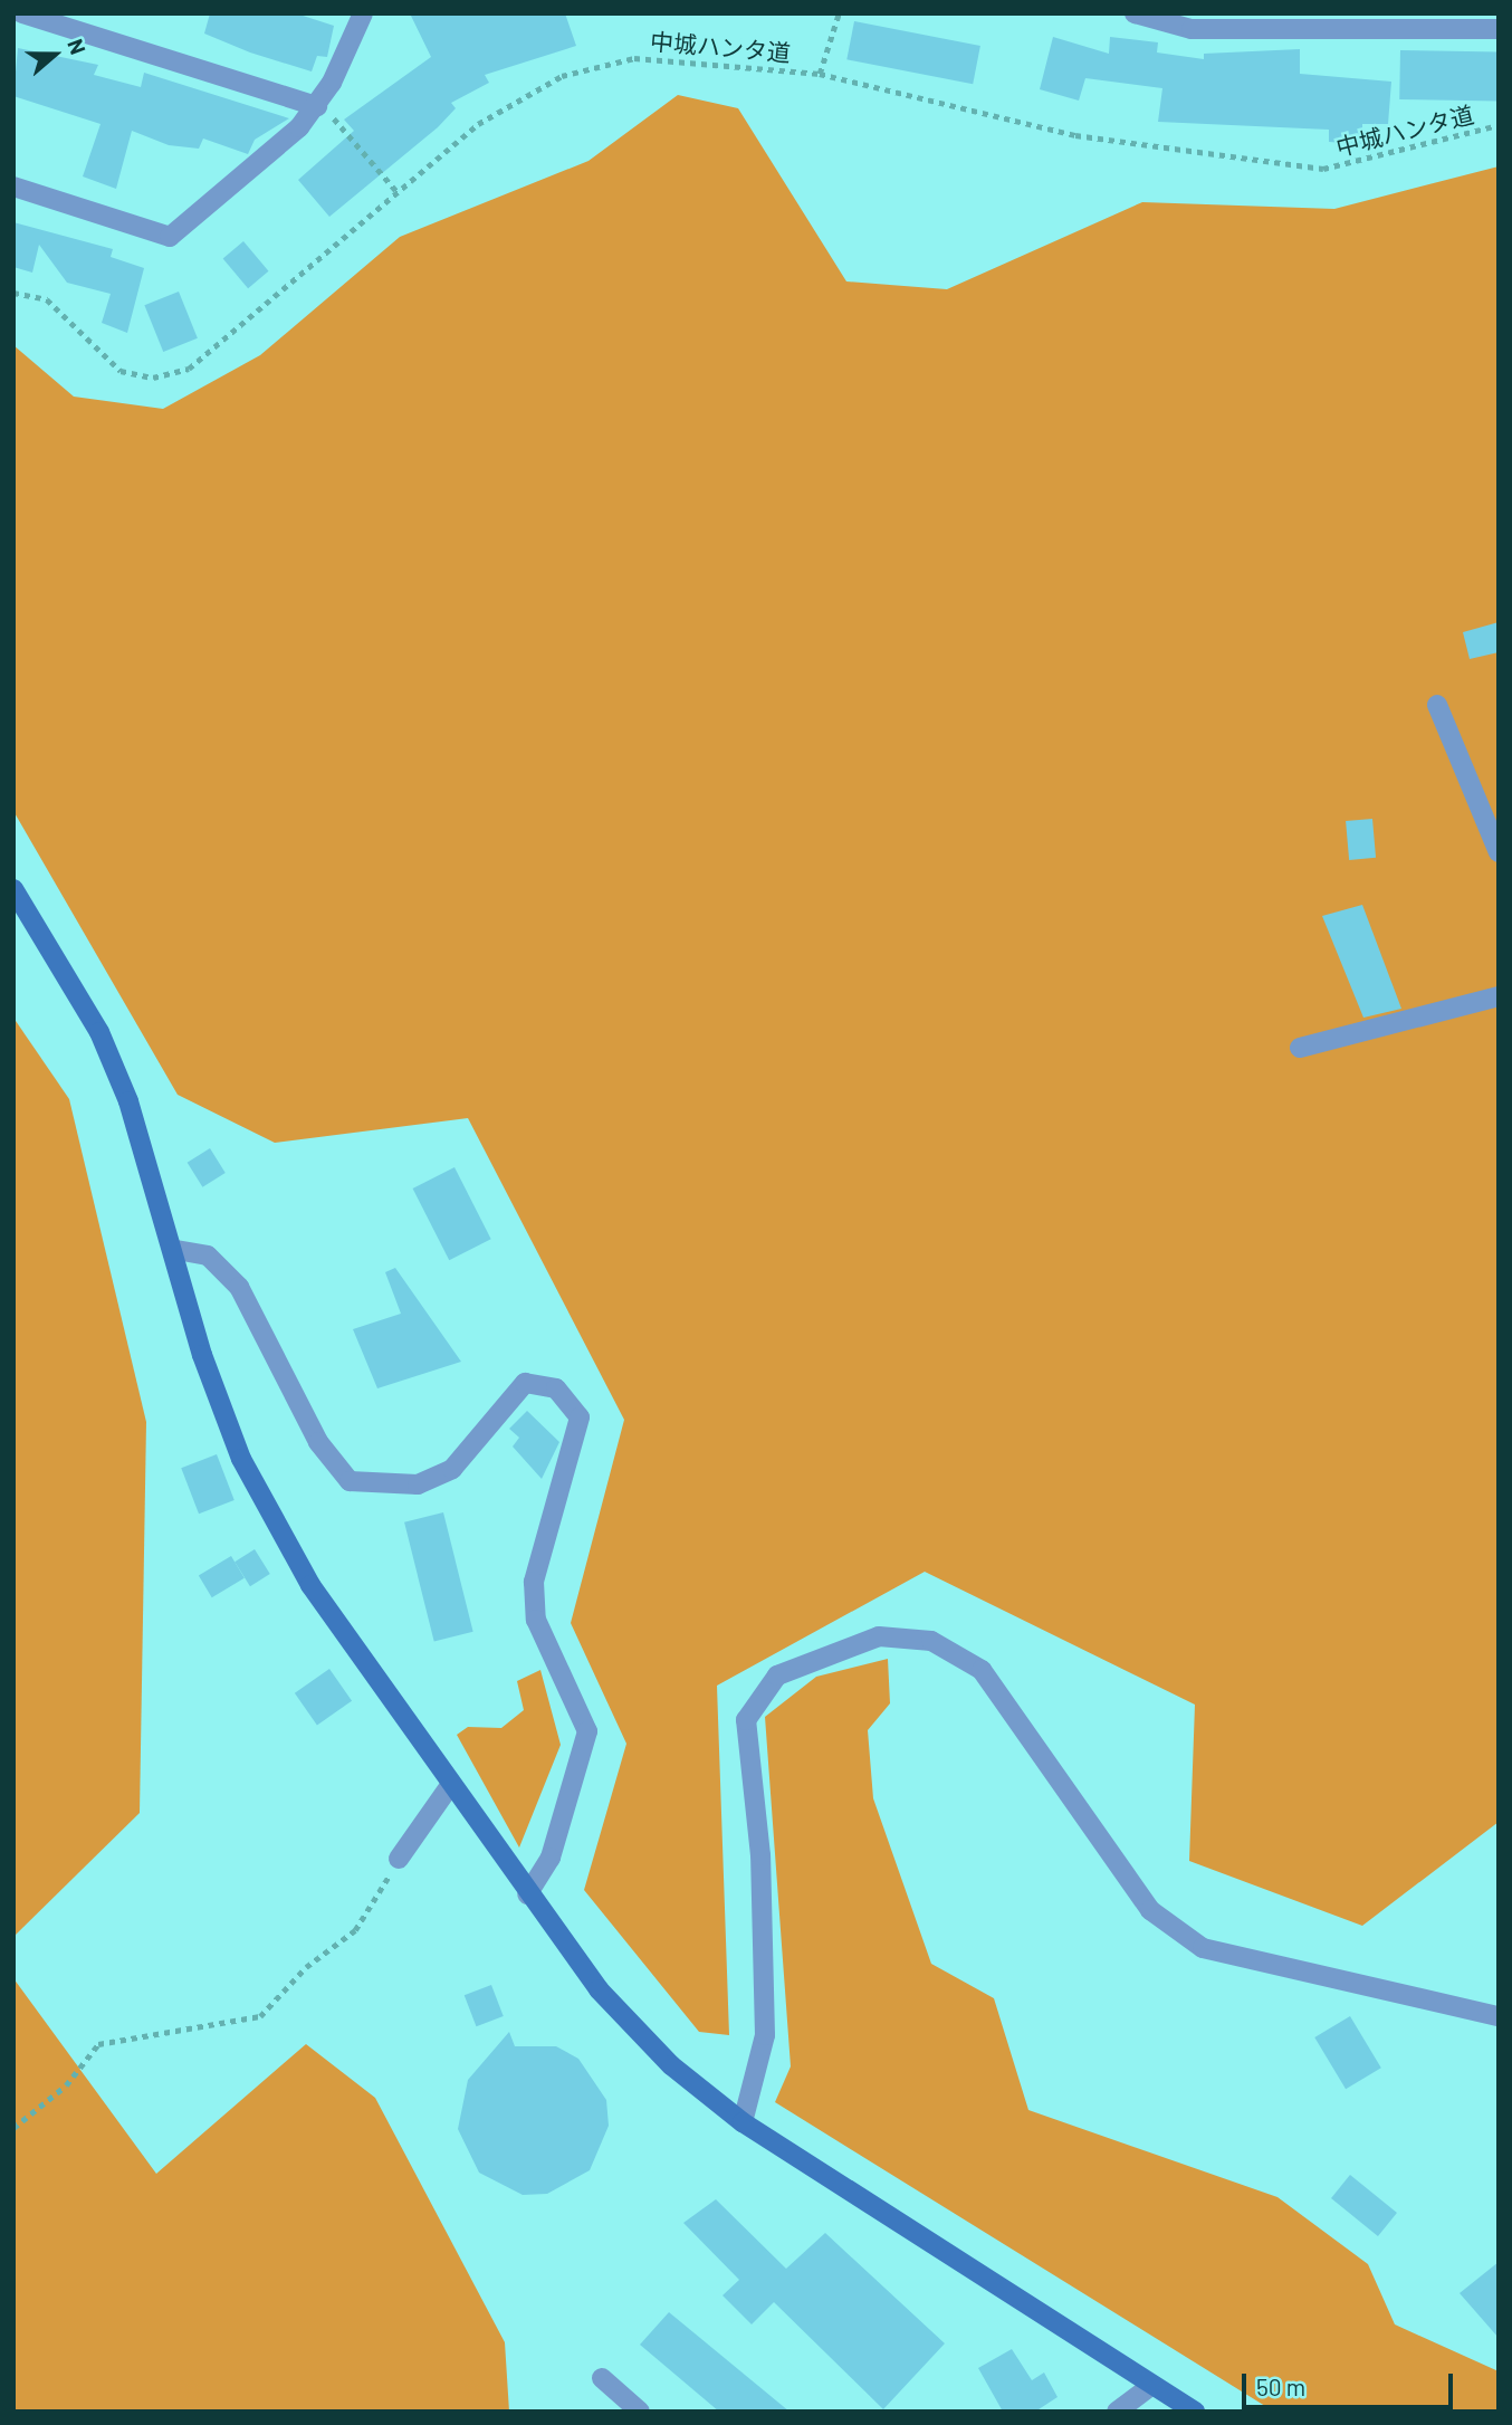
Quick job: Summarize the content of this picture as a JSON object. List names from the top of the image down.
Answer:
{
  "streets": {
    "path": ["中城ハンタ道"]
  },
  "scale_bar": "50 m",
  "north": "right"
}
